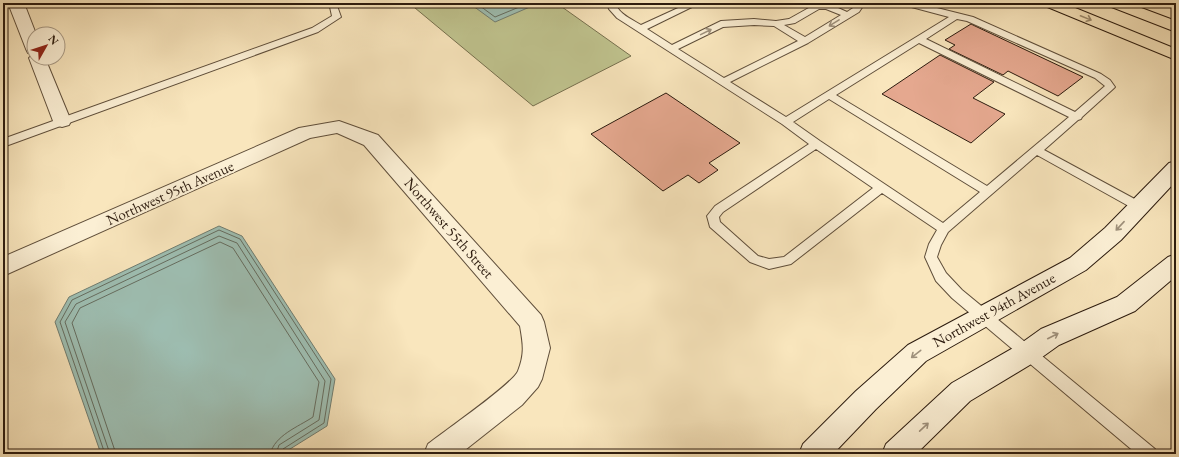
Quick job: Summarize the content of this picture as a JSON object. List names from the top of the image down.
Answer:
{
  "streets": {
    "street": ["Northwest 95th Avenue", "Northwest 55th Street", "Northwest 94th Avenue"]
  },
  "crossings": [
    ["Northwest 95th Avenue", "Northwest 55th Street"]
  ],
  "north": "top right"
}
